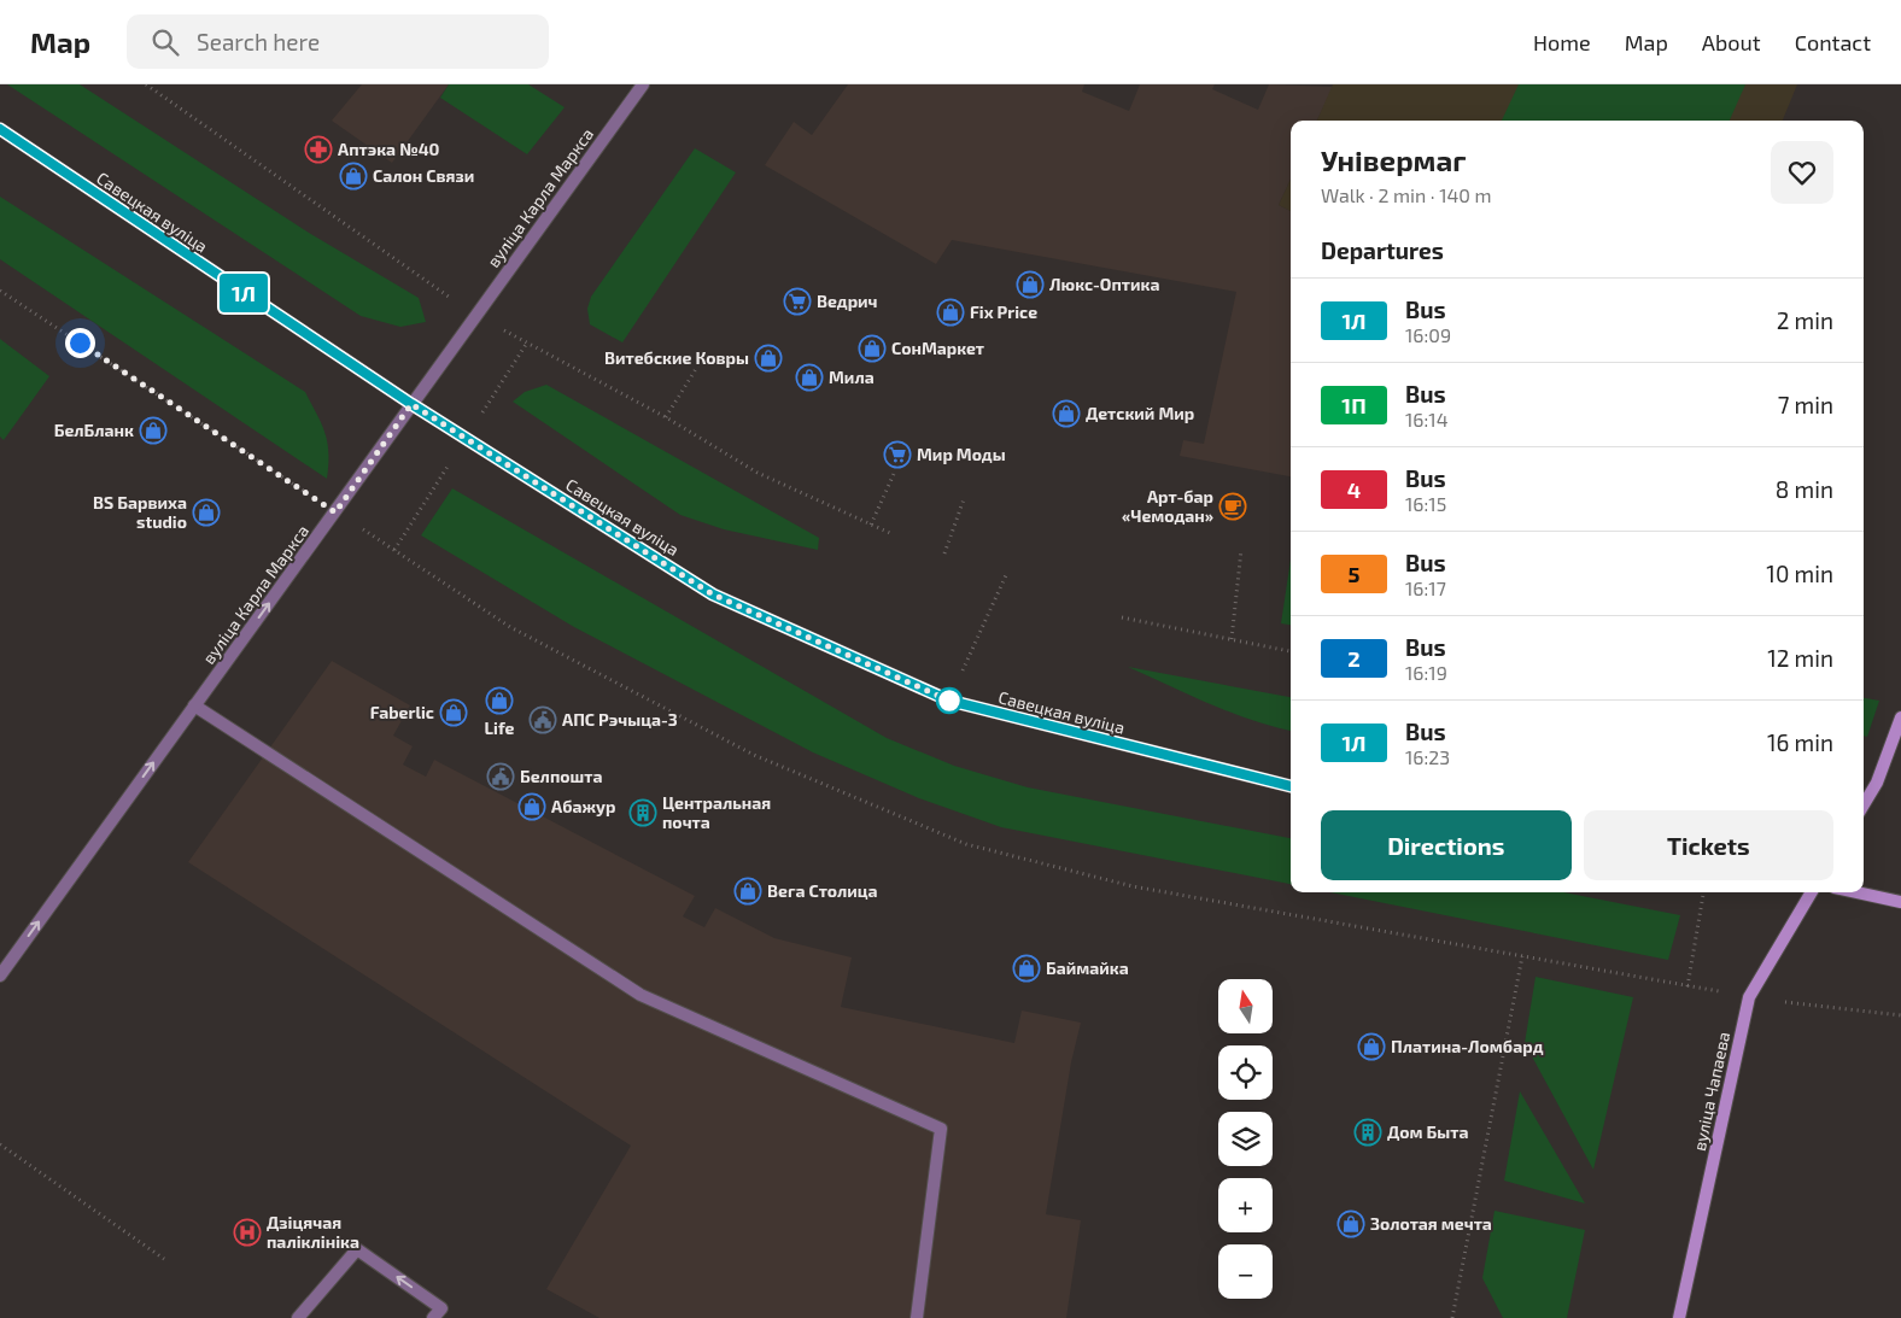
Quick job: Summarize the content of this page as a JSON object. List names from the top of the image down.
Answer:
{
  "streets": {
    "street": ["вуліца Карла Маркса", "Савецкая вуліца", "вуліца Чапаева"]
  },
  "crossings": [
    ["вуліца Карла Маркса", "Савецкая вуліца"]
  ],
  "one_way": ["вуліца Карла Маркса"],
  "places": {
    "pharmacy": ["Аптэка №40"],
    "shop": [
      "Салон Связи",
      "Люкс-Оптика",
      "Fix Price",
      "СонМаркет",
      "Витебские Ковры",
      "Мила",
      "Детский Мир",
      "БелБланк",
      "BS Барвиха studio",
      "Life",
      "Faberlic",
      "Абажур",
      "Вега Столица",
      "Баймайка",
      "Платина-Ломбард",
      "Золотая мечта"
    ],
    "supermarket": ["Ведрич", "Мир Моды"],
    "cafe": ["Арт-бар «Чемодан»"],
    "public building": ["АПС Рэчыца-3", "Белпошта"],
    "building": ["Центральная почта", "Дом Быта"],
    "hospital": ["Дзіцячая паліклініка"]
  },
  "lines": ["bus line 1Л"],
  "north": "top",
  "page": {
    "header": "Map",
    "search": "Search here",
    "nav": [
      "Home",
      "Map",
      "About",
      "Contact"
    ],
    "on_map": "1Л",
    "heading": [
      ["Універмаг", "Walk · 2 min · 140 m"],
      "Departures"
    ],
    "list": [
      {
        "mark": "1Л",
        "name": "Bus",
        "note": "16:09",
        "value": "2 min"
      },
      {
        "mark": "1П",
        "name": "Bus",
        "note": "16:14",
        "value": "7 min"
      },
      {
        "mark": "4",
        "name": "Bus",
        "note": "16:15",
        "value": "8 min"
      },
      {
        "mark": "5",
        "name": "Bus",
        "note": "16:17",
        "value": "10 min"
      },
      {
        "mark": "2",
        "name": "Bus",
        "note": "16:19",
        "value": "12 min"
      },
      {
        "mark": "1Л",
        "name": "Bus",
        "note": "16:23",
        "value": "16 min"
      }
    ],
    "buttons": ["Directions", "Tickets"],
    "map_buttons": ["+", "−"]
  }
}
